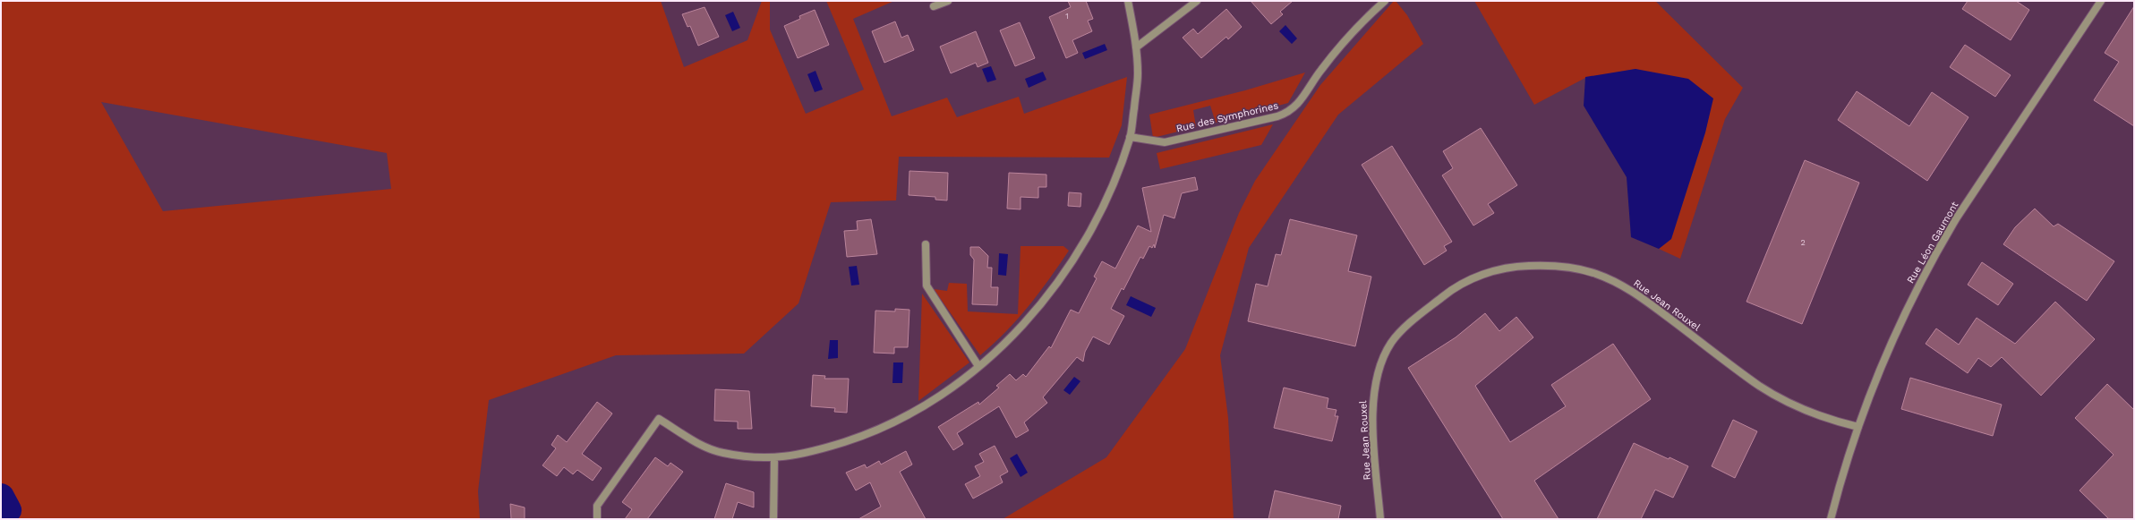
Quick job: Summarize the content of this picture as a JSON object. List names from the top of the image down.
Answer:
{
  "streets": {
    "street": ["Rue des Symphorines", "Rue Léon Gaumont", "Rue Jean Rouxel"]
  },
  "crossings": [
    ["Rue Léon Gaumont", "Rue Jean Rouxel"]
  ],
  "house_numbers": ["1", "2"]
}
